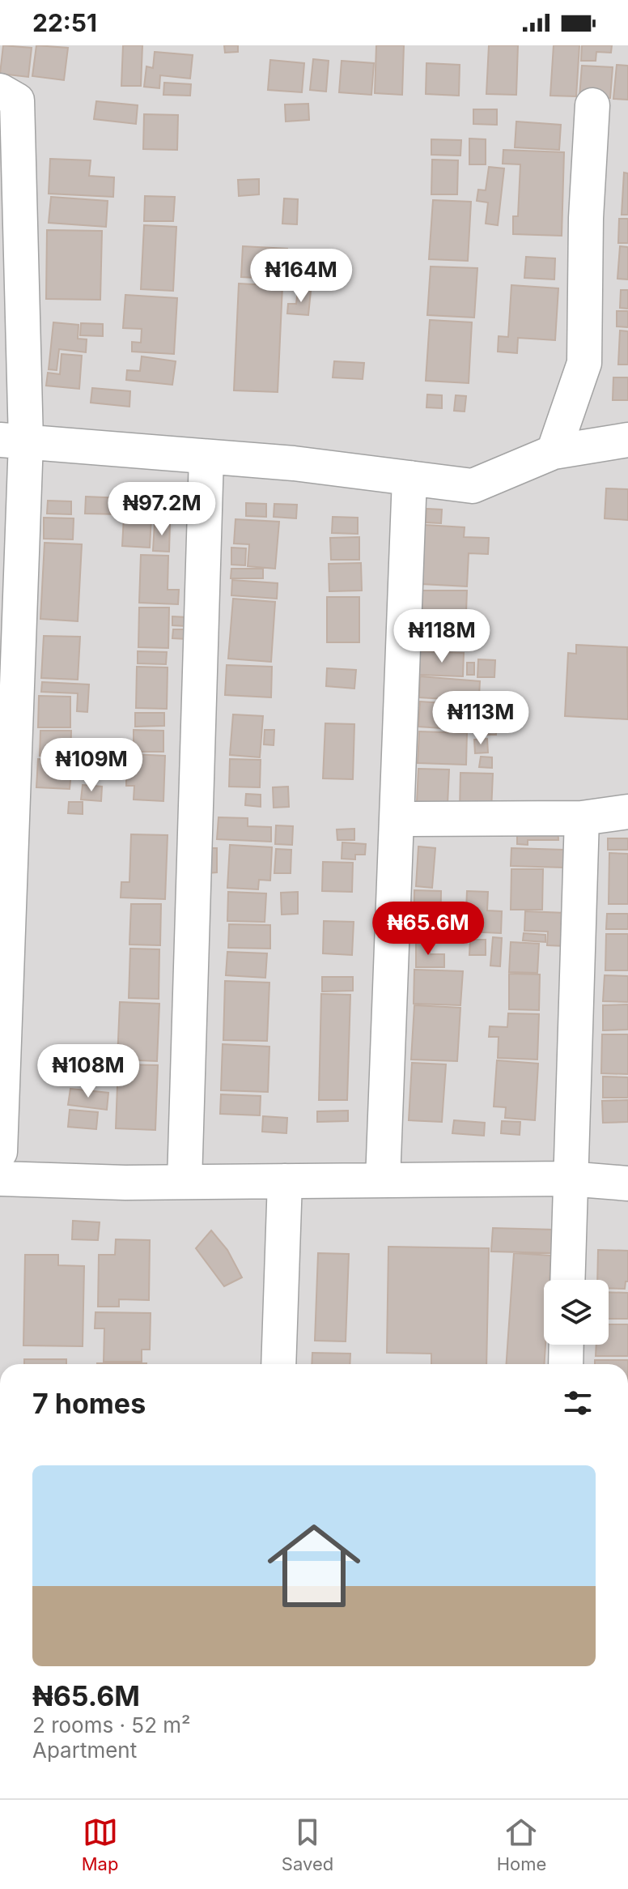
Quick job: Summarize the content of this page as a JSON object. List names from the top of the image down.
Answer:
{
  "page": {
    "status": "22:51",
    "price": [
      "₦164M",
      "₦97.2M",
      "₦118M",
      "₦113M",
      "₦109M",
      "₦65.6M",
      "₦108M"
    ],
    "heading": "7 homes",
    "list": [
      {
        "name": "₦65.6M",
        "note": "2 rooms · 52 m² · Apartment"
      }
    ],
    "tabs": ["Map", "Saved", "Home"]
  }
}
